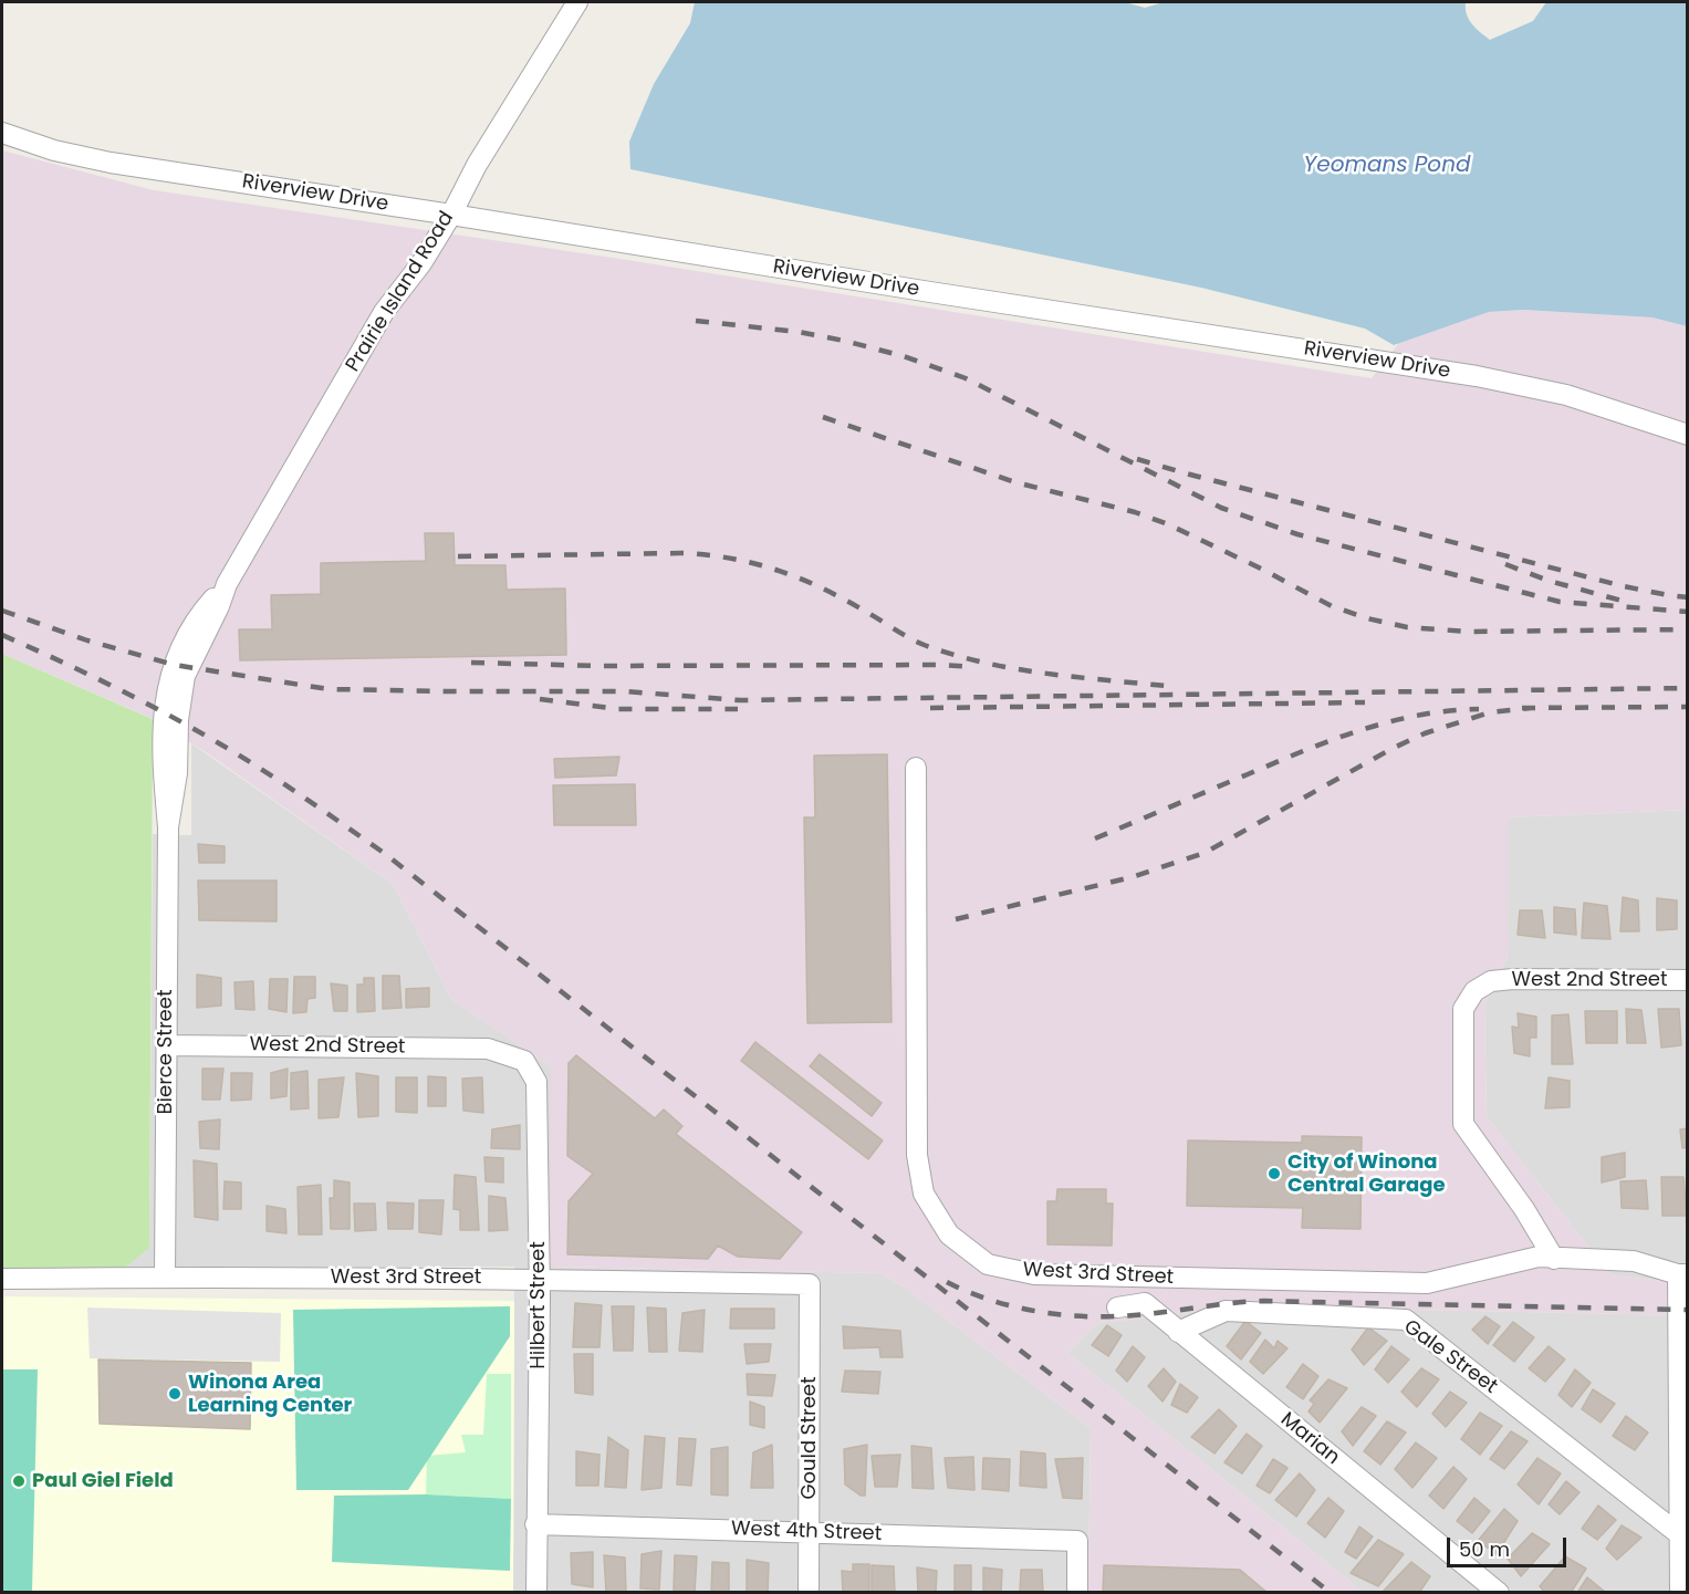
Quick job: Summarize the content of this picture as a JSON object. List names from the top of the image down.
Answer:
{
  "streets": {
    "street": [
      "Riverview Drive",
      "Prairie Island Road",
      "West 2nd Street",
      "Bierce Street",
      "West 3rd Street",
      "Hilbert Street",
      "Gale Street",
      "Gould Street",
      "Marian",
      "West 4th Street"
    ]
  },
  "crossings": [
    ["Riverview Drive", "Prairie Island Road"],
    ["Prairie Island Road", "Bierce Street"],
    ["West 2nd Street", "Bierce Street"],
    ["West 2nd Street", "West 3rd Street"],
    ["West 2nd Street", "Hilbert Street"],
    ["Bierce Street", "West 3rd Street"],
    ["West 3rd Street", "Hilbert Street"],
    ["West 3rd Street", "Gould Street"],
    ["Hilbert Street", "West 4th Street"],
    ["Gale Street", "Marian"],
    ["Gould Street", "West 4th Street"]
  ],
  "water": ["Yeomans Pond"],
  "places": ["City of Winona Central Garage", "Winona Area Learning Center", "Paul Giel Field"],
  "scale_bar": "50 m"
}
